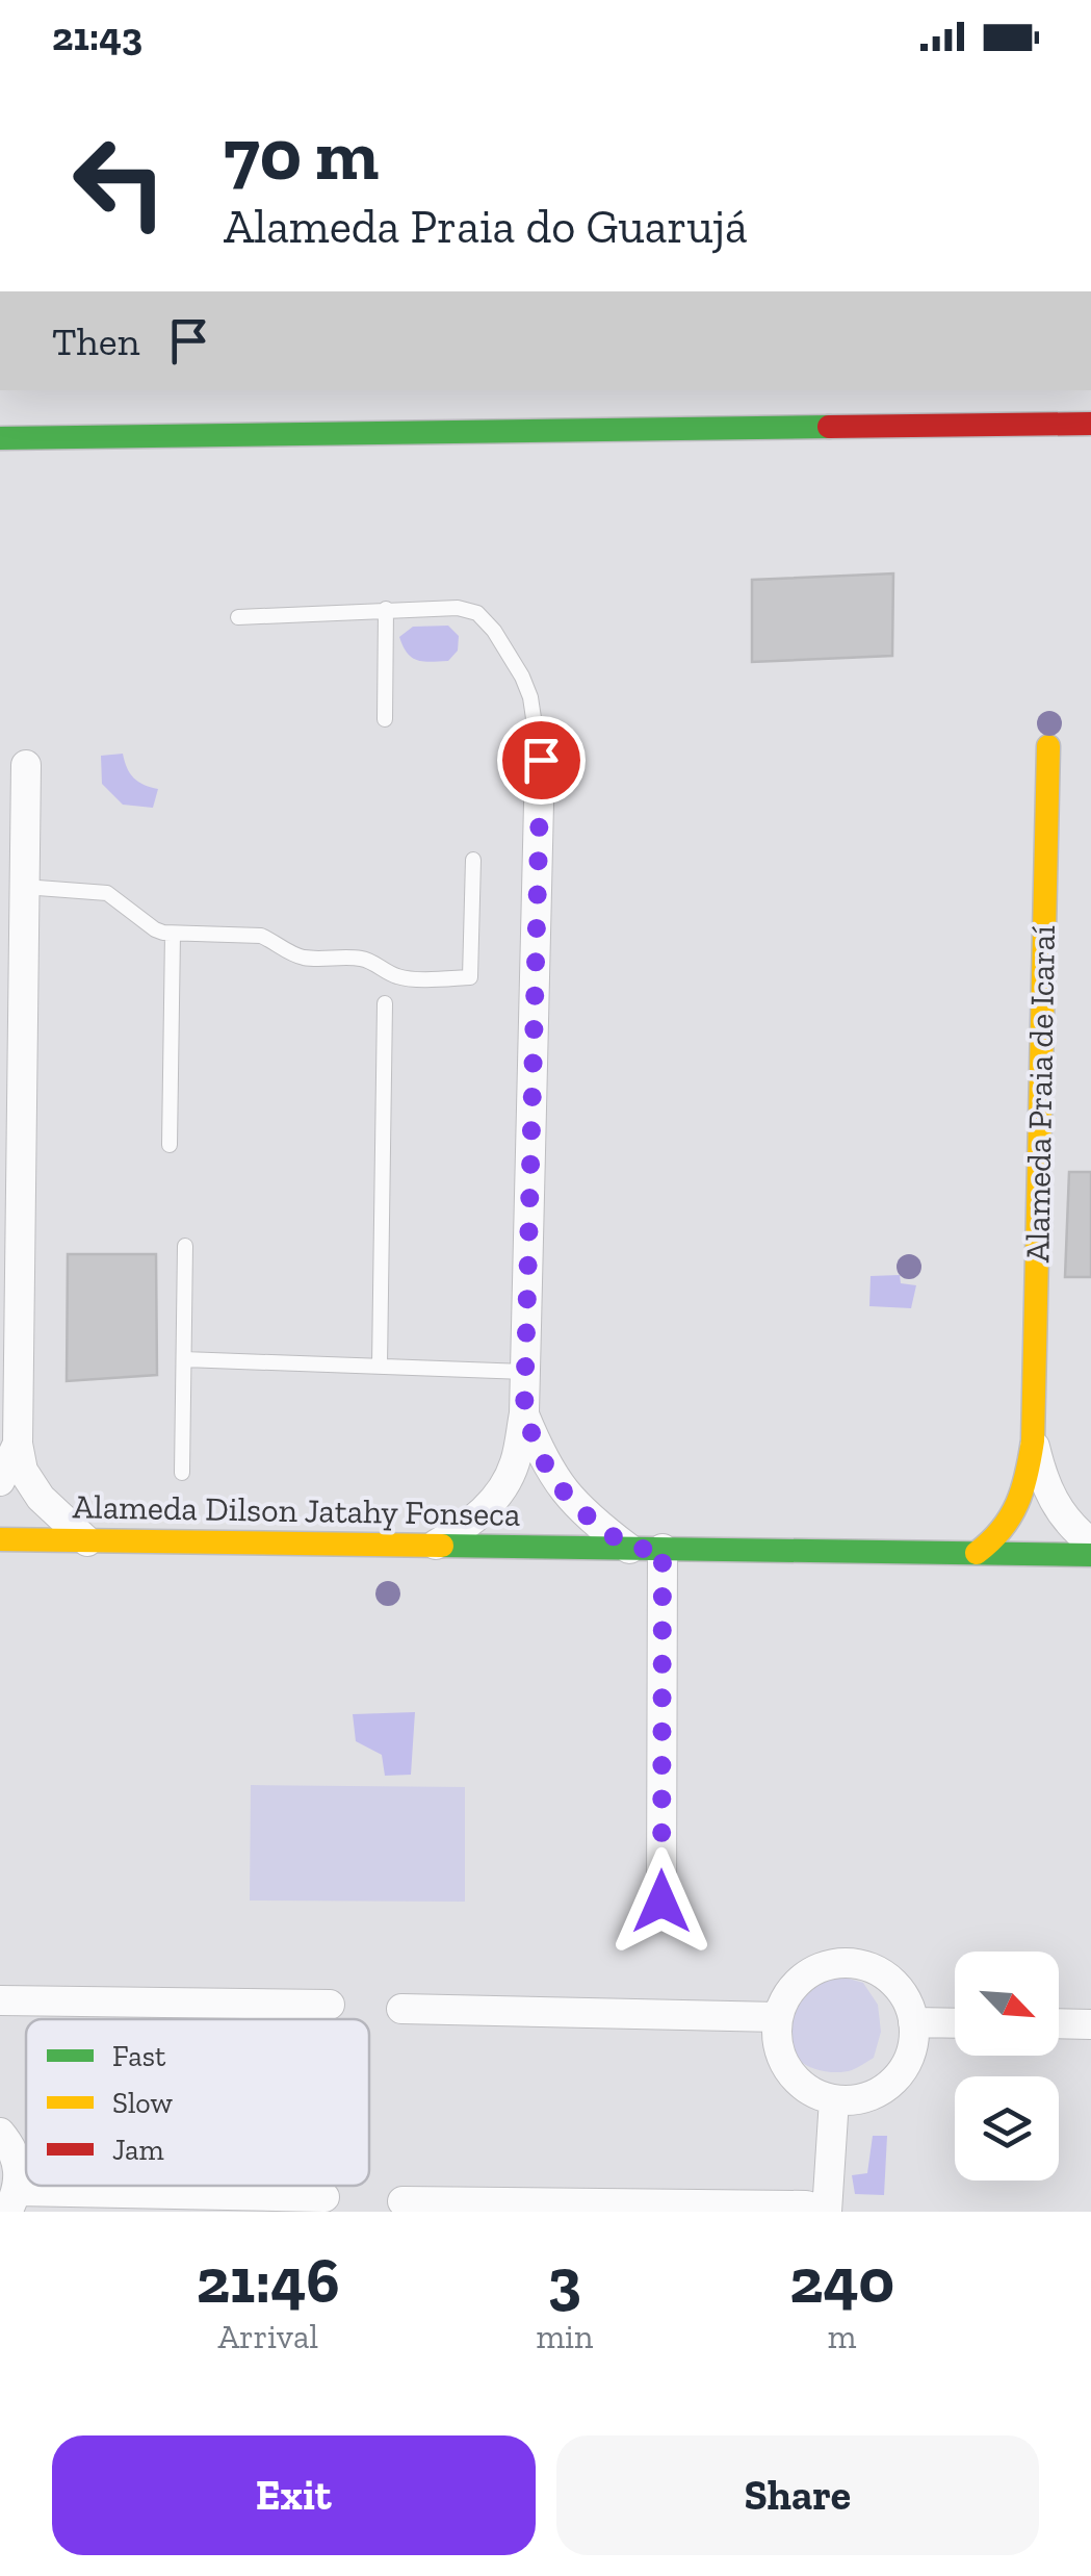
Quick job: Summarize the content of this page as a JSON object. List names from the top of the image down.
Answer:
{
  "streets": {
    "main road": ["Alameda Praia de Icaraí", "Alameda Dilson Jatahy Fonseca"]
  },
  "crossings": [
    ["Alameda Praia de Icaraí", "Alameda Dilson Jatahy Fonseca"]
  ],
  "legend": ["Fast", "Slow", "Jam"],
  "north": "bottom right",
  "page": {
    "status": "21:43",
    "turn": ["70 m", "Alameda Praia do Guarujá"],
    "then": "Then",
    "eta": [
      "21:46",
      "Arrival",
      "3",
      "min",
      "240",
      "m"
    ],
    "buttons": ["Exit", "Share"]
  }
}
